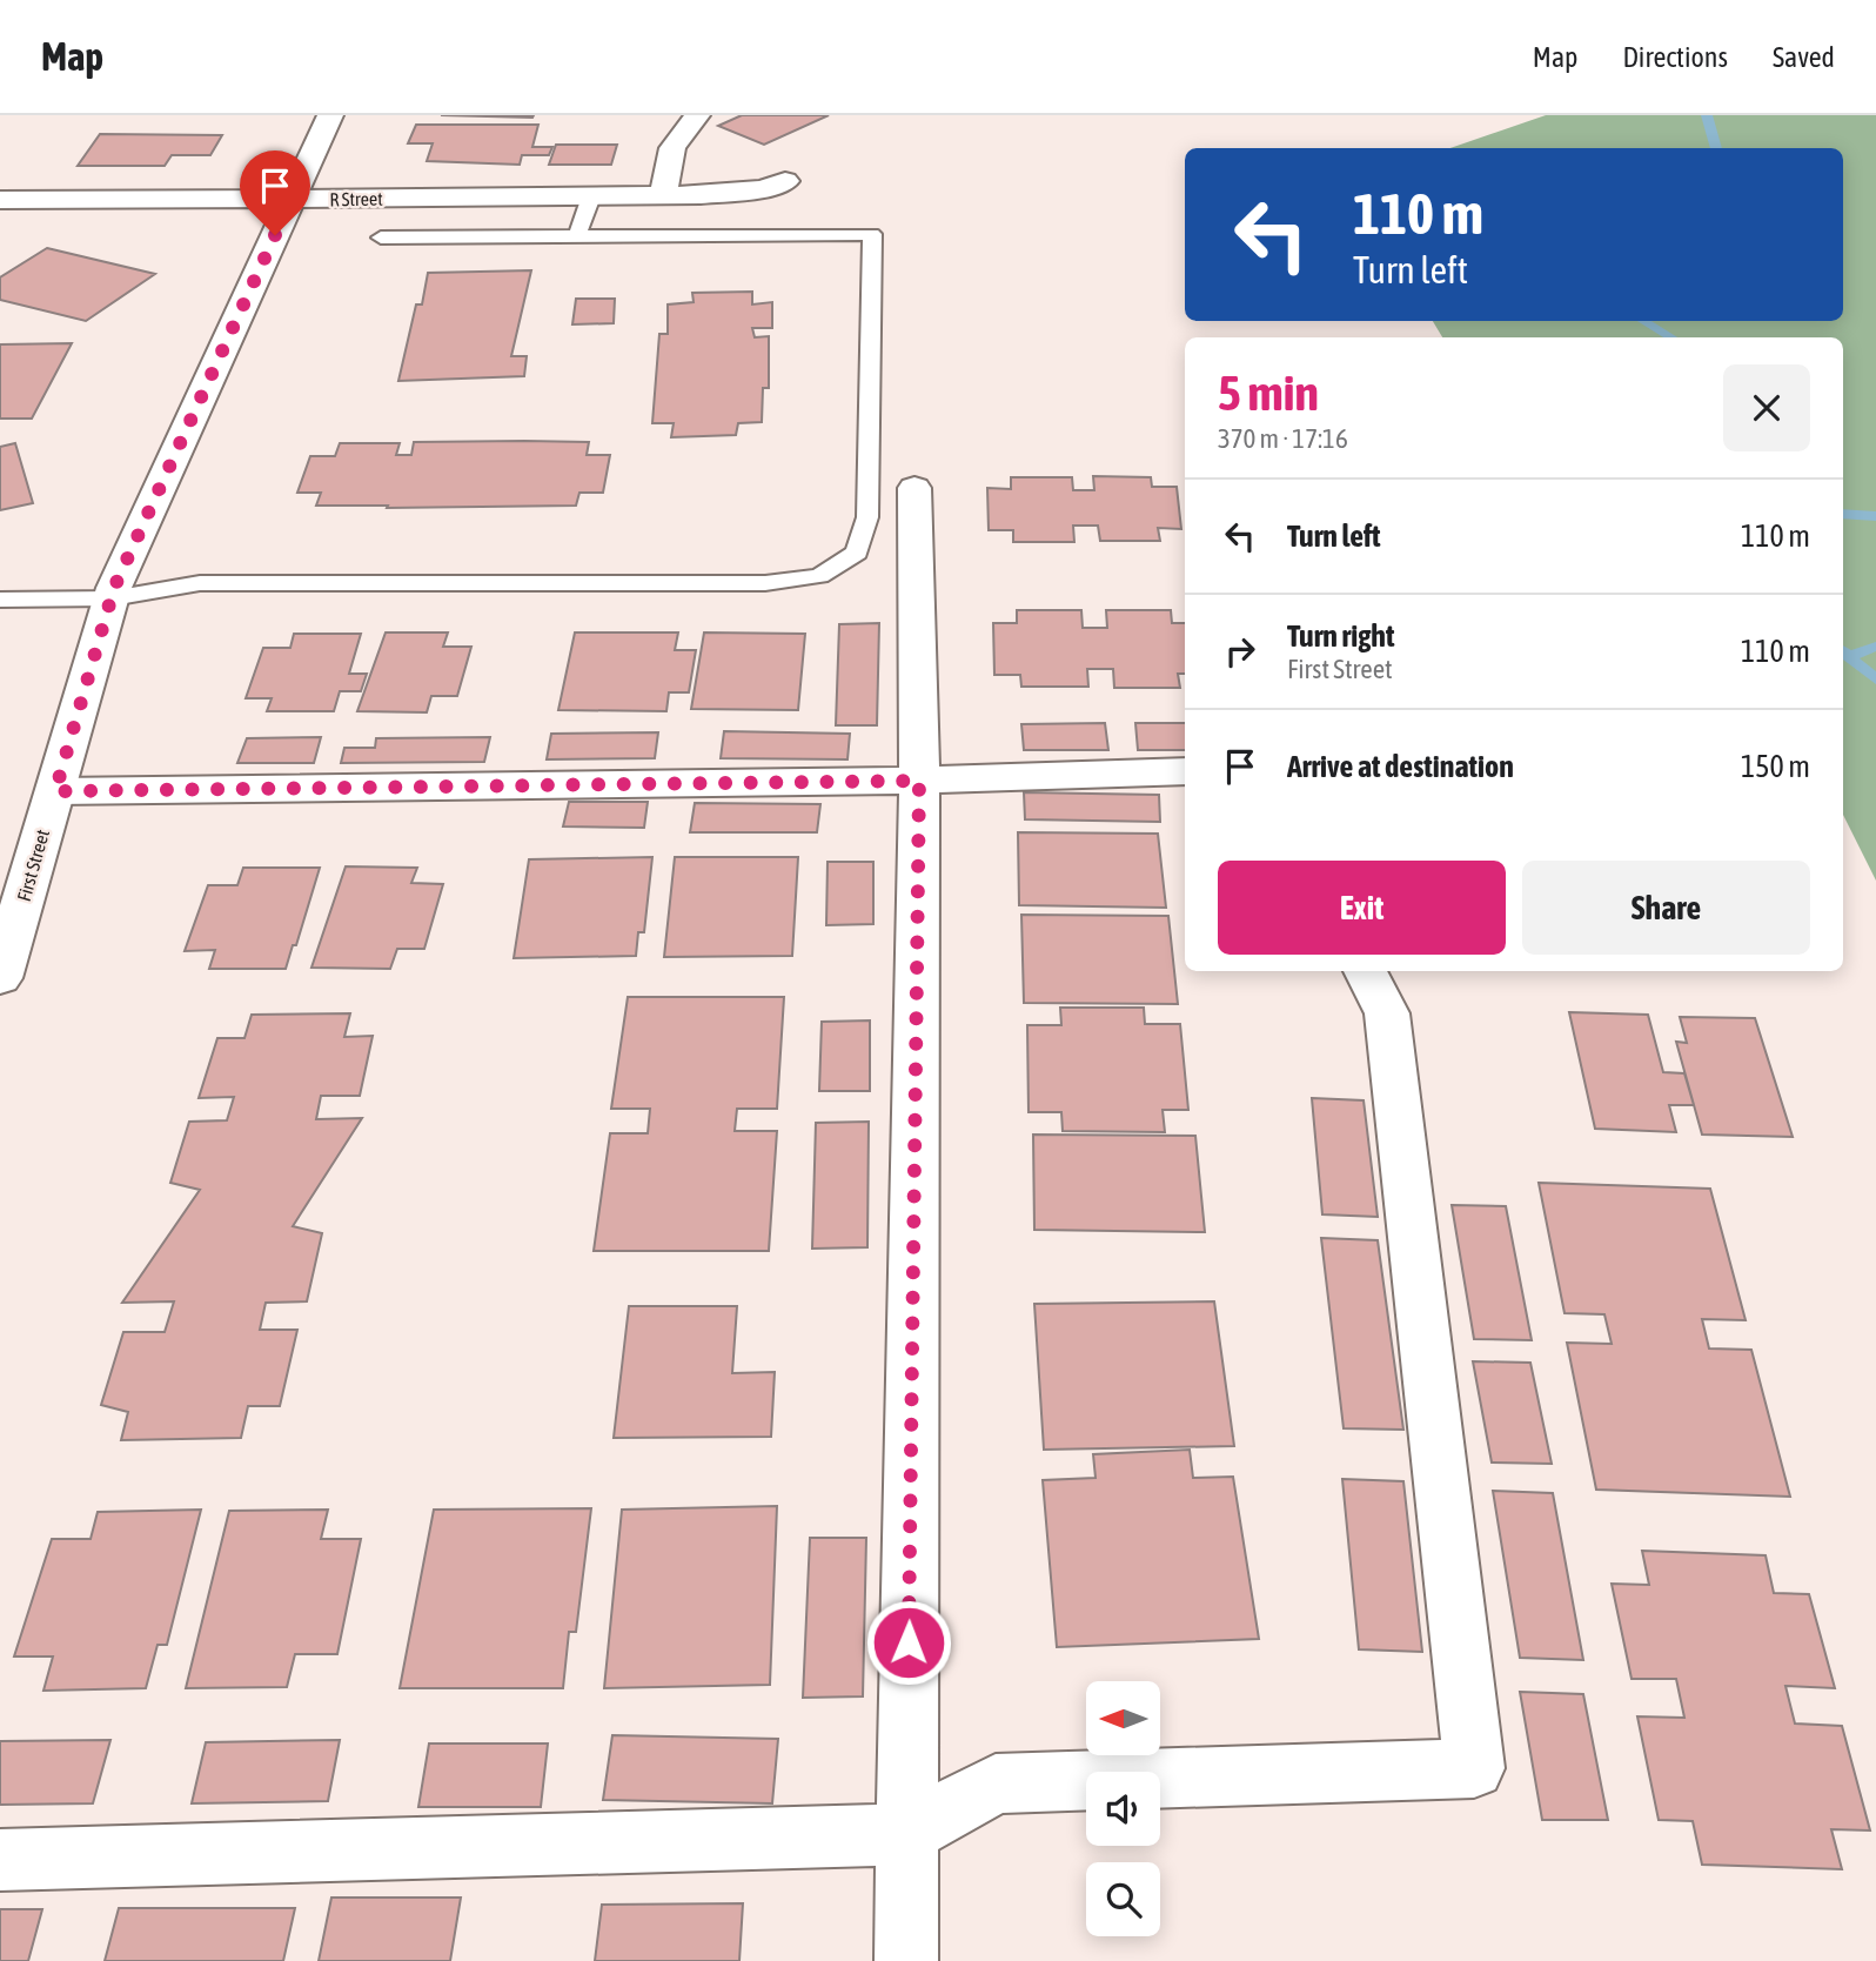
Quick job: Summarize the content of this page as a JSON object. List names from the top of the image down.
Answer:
{
  "streets": {
    "street": ["R Street", "First Street"]
  },
  "crossings": [
    ["R Street", "First Street"]
  ],
  "north": "left",
  "page": {
    "header": "Map",
    "nav": ["Map", "Directions", "Saved"],
    "turn": ["110 m", "Turn left"],
    "heading": ["5 min", "370 m · 17:16"],
    "list": [
      {
        "name": "Turn left",
        "value": "110 m"
      },
      {
        "name": "Turn right",
        "note": "First Street",
        "value": "110 m"
      },
      {
        "name": "Arrive at destination",
        "value": "150 m"
      }
    ],
    "buttons": ["Exit", "Share"]
  }
}
